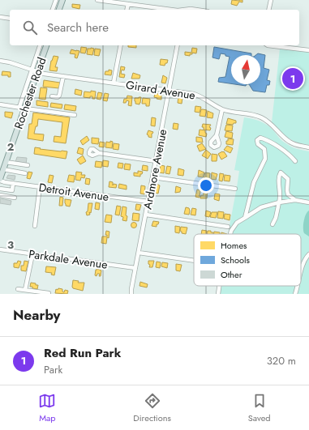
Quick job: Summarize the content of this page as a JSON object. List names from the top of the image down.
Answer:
{
  "streets": {
    "main road": ["Rochester Road"],
    "street": [
      "Girard Avenue",
      "Ardmore Avenue",
      "Detroit Avenue",
      "Parkdale Avenue"
    ]
  },
  "crossings": [
    ["Girard Avenue", "Rochester Road"],
    ["Girard Avenue", "Ardmore Avenue"],
    ["Rochester Road", "Detroit Avenue"],
    ["Ardmore Avenue", "Detroit Avenue"],
    ["Ardmore Avenue", "Parkdale Avenue"]
  ],
  "legend": ["Homes", "Schools", "Other"],
  "north": "top",
  "page": {
    "search": "Search here",
    "pins": "1",
    "heading": "Nearby",
    "list": [
      {
        "mark": "1",
        "name": "Red Run Park",
        "note": "Park",
        "value": "320 m"
      }
    ],
    "nav": ["Map", "Directions", "Saved"]
  },
  "grid": {
    "rows": ["2", "3"]
  }
}
